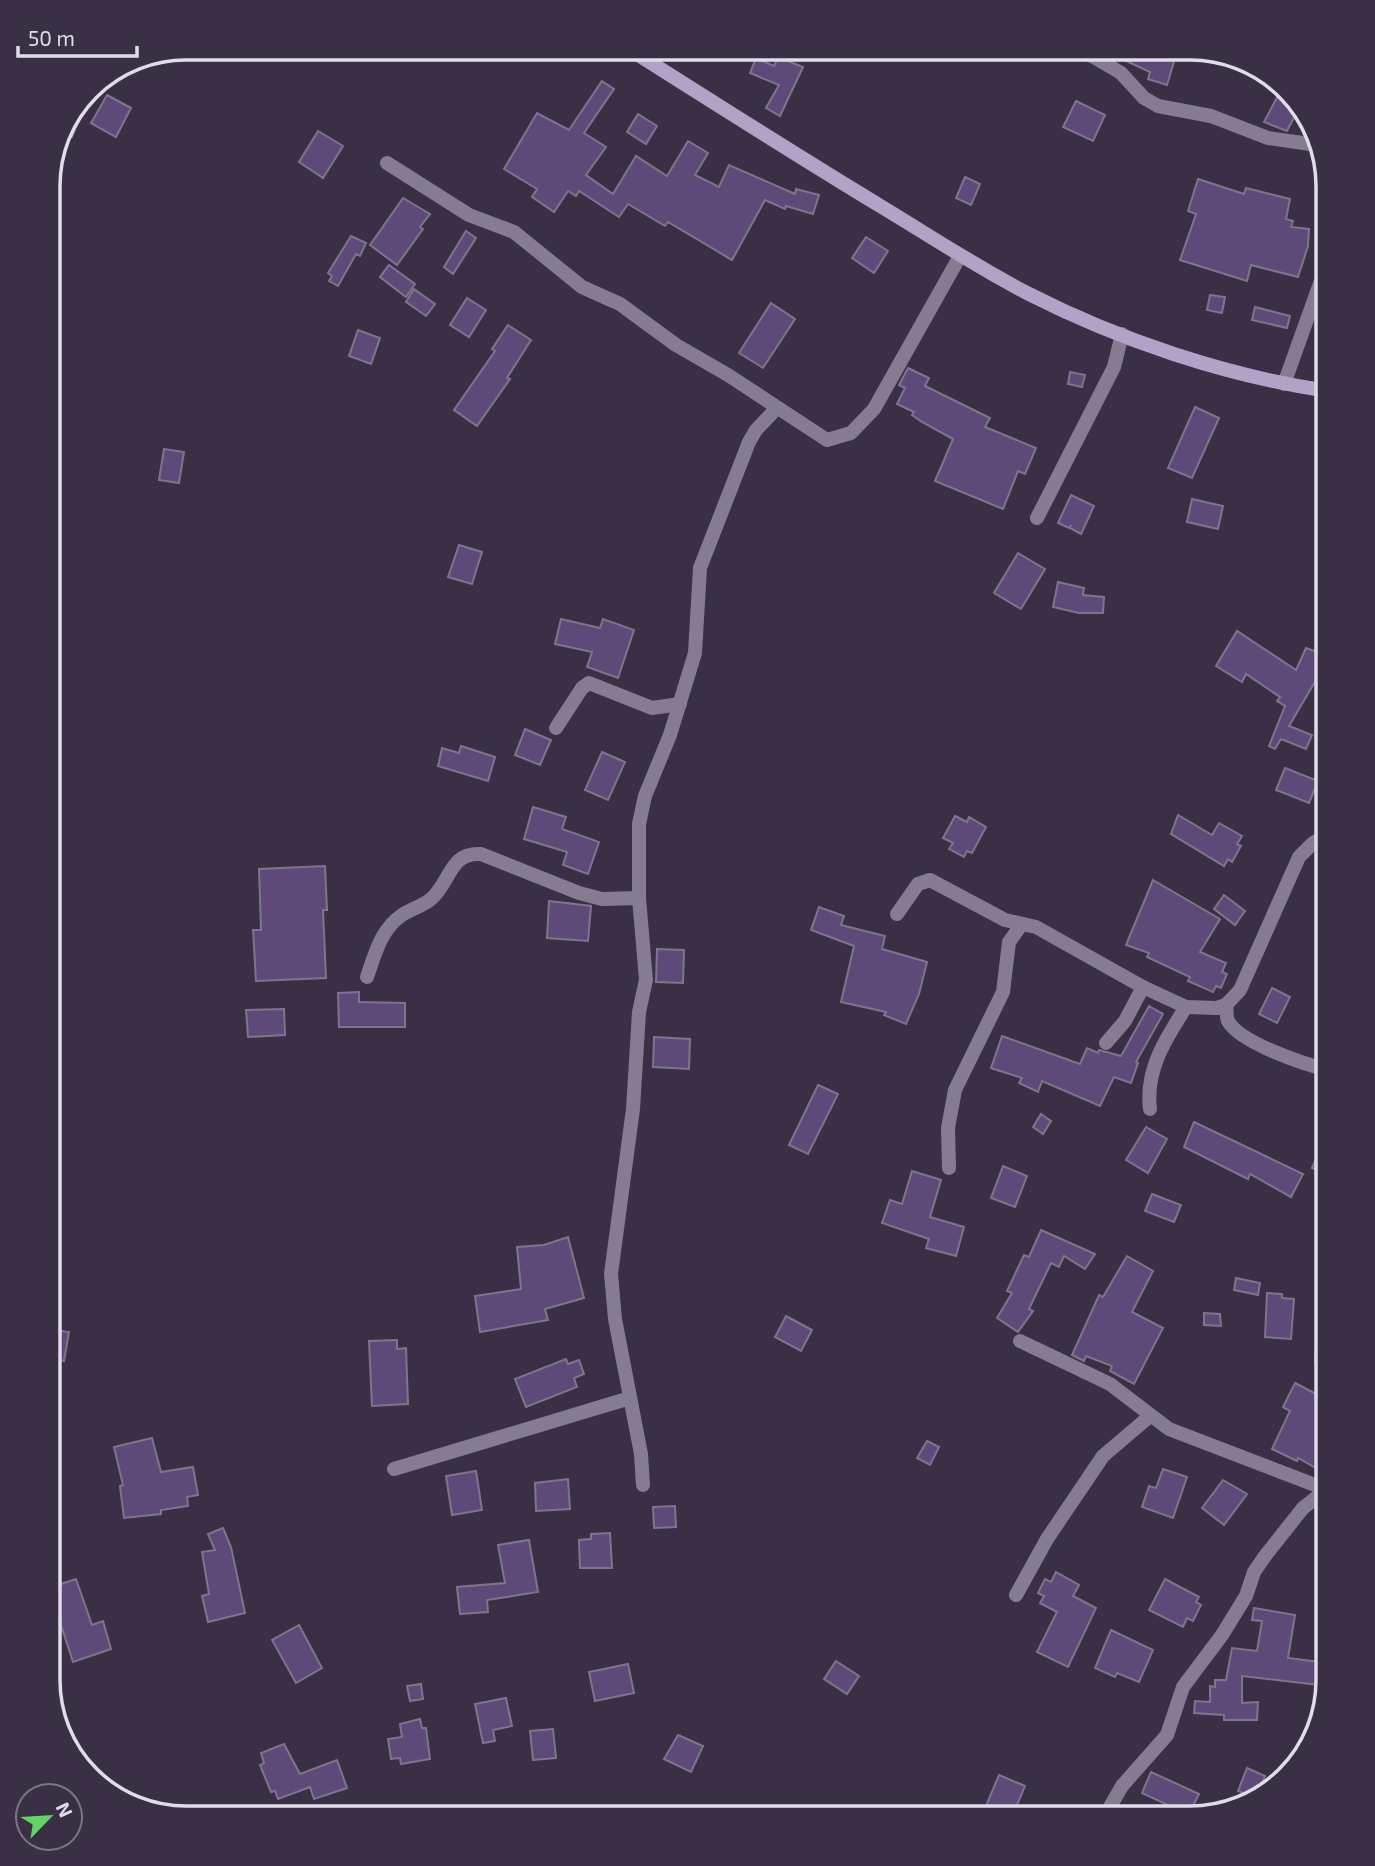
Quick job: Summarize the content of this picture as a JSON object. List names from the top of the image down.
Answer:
{
  "scale_bar": "50 m",
  "north": "top right"
}
